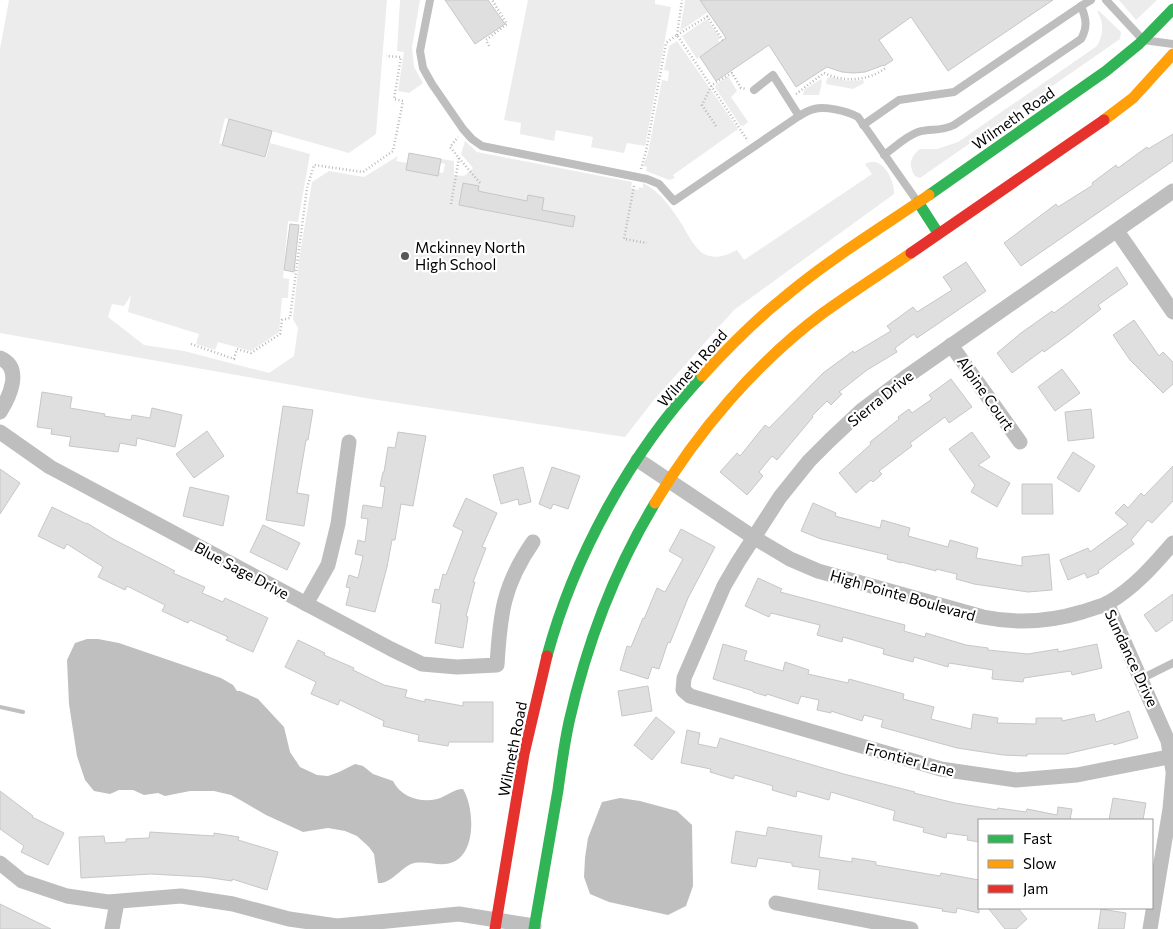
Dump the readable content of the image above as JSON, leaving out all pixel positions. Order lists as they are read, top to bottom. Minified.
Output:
{"streets":{"main road":["Wilmeth Road"],"street":["Alpine Court","Sierra Drive","Blue Sage Drive","High Pointe Boulevard","Sundance Drive","Frontier Lane"]},"crossings":[["Wilmeth Road","High Pointe Boulevard"],["Alpine Court","Sierra Drive"],["Sierra Drive","High Pointe Boulevard"],["Sierra Drive","Frontier Lane"],["High Pointe Boulevard","Sundance Drive"],["Sundance Drive","Frontier Lane"]],"places":["Mckinney North High School"],"legend":["Fast","Slow","Jam"]}
